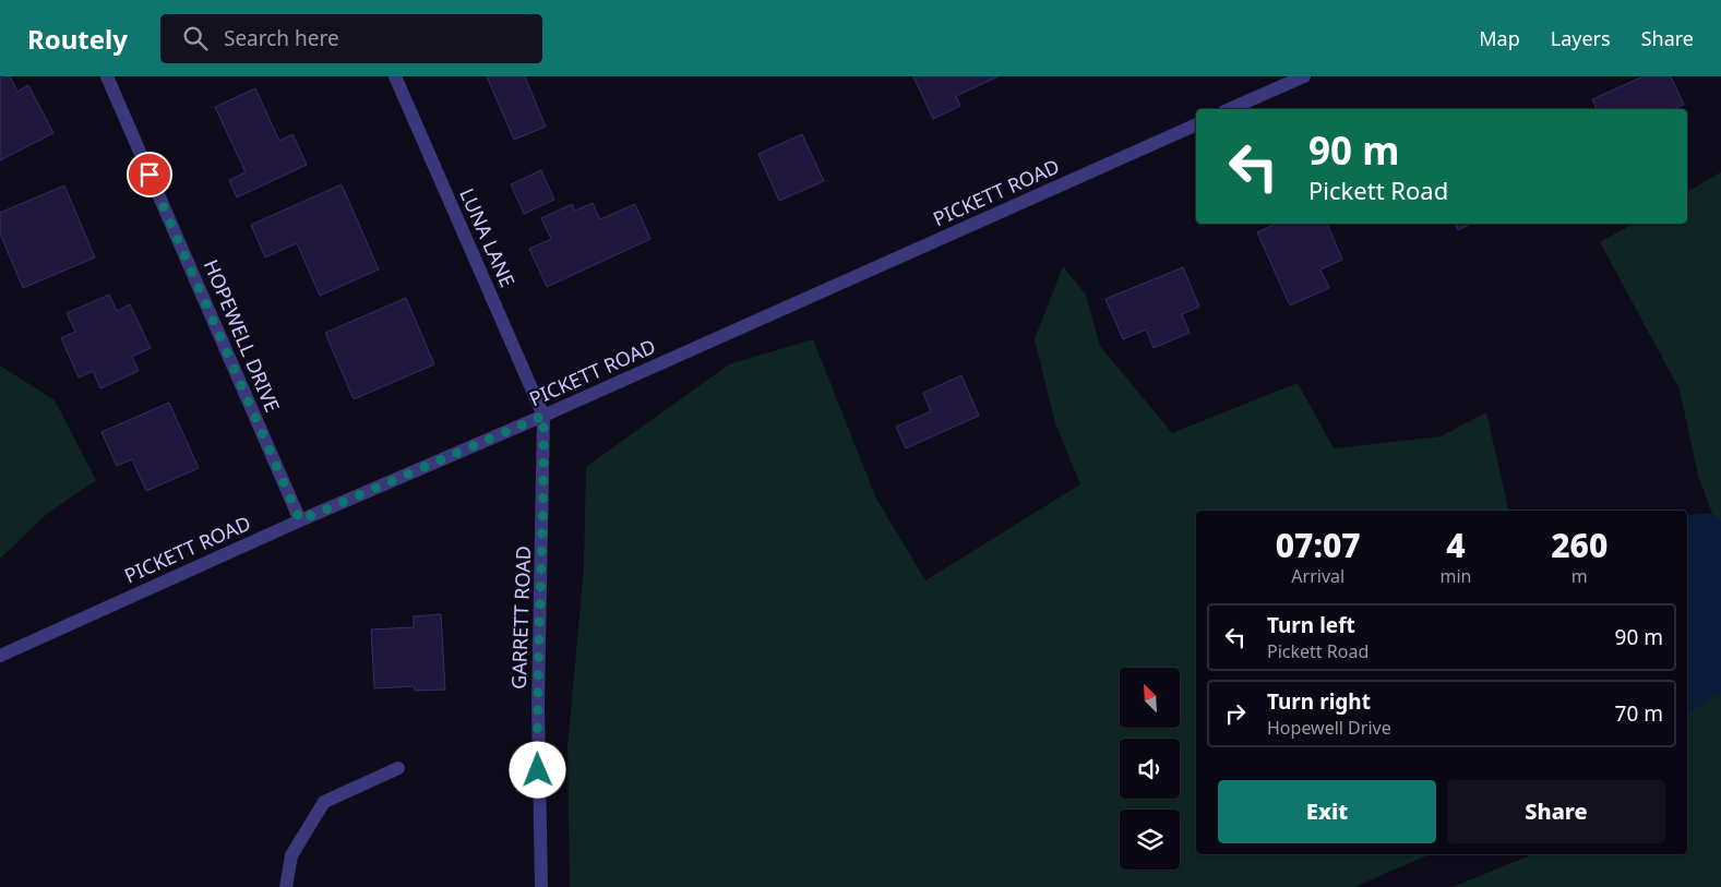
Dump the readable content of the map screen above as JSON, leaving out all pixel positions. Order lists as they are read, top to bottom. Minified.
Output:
{"streets":{"street":["PICKETT ROAD","LUNA LANE","HOPEWELL DRIVE","GARRETT ROAD"]},"crossings":[["PICKETT ROAD","LUNA LANE"],["PICKETT ROAD","HOPEWELL DRIVE"],["PICKETT ROAD","GARRETT ROAD"],["LUNA LANE","GARRETT ROAD"]],"north":"top left","page":{"header":"Routely","search":"Search here","nav":["Map","Layers","Share"],"turn":["90 m","Pickett Road"],"eta":["07:07","Arrival","4","min","260","m"],"list":[{"name":"Turn left","note":"Pickett Road","value":"90 m"},{"name":"Turn right","note":"Hopewell Drive","value":"70 m"}],"buttons":["Exit","Share"]}}
